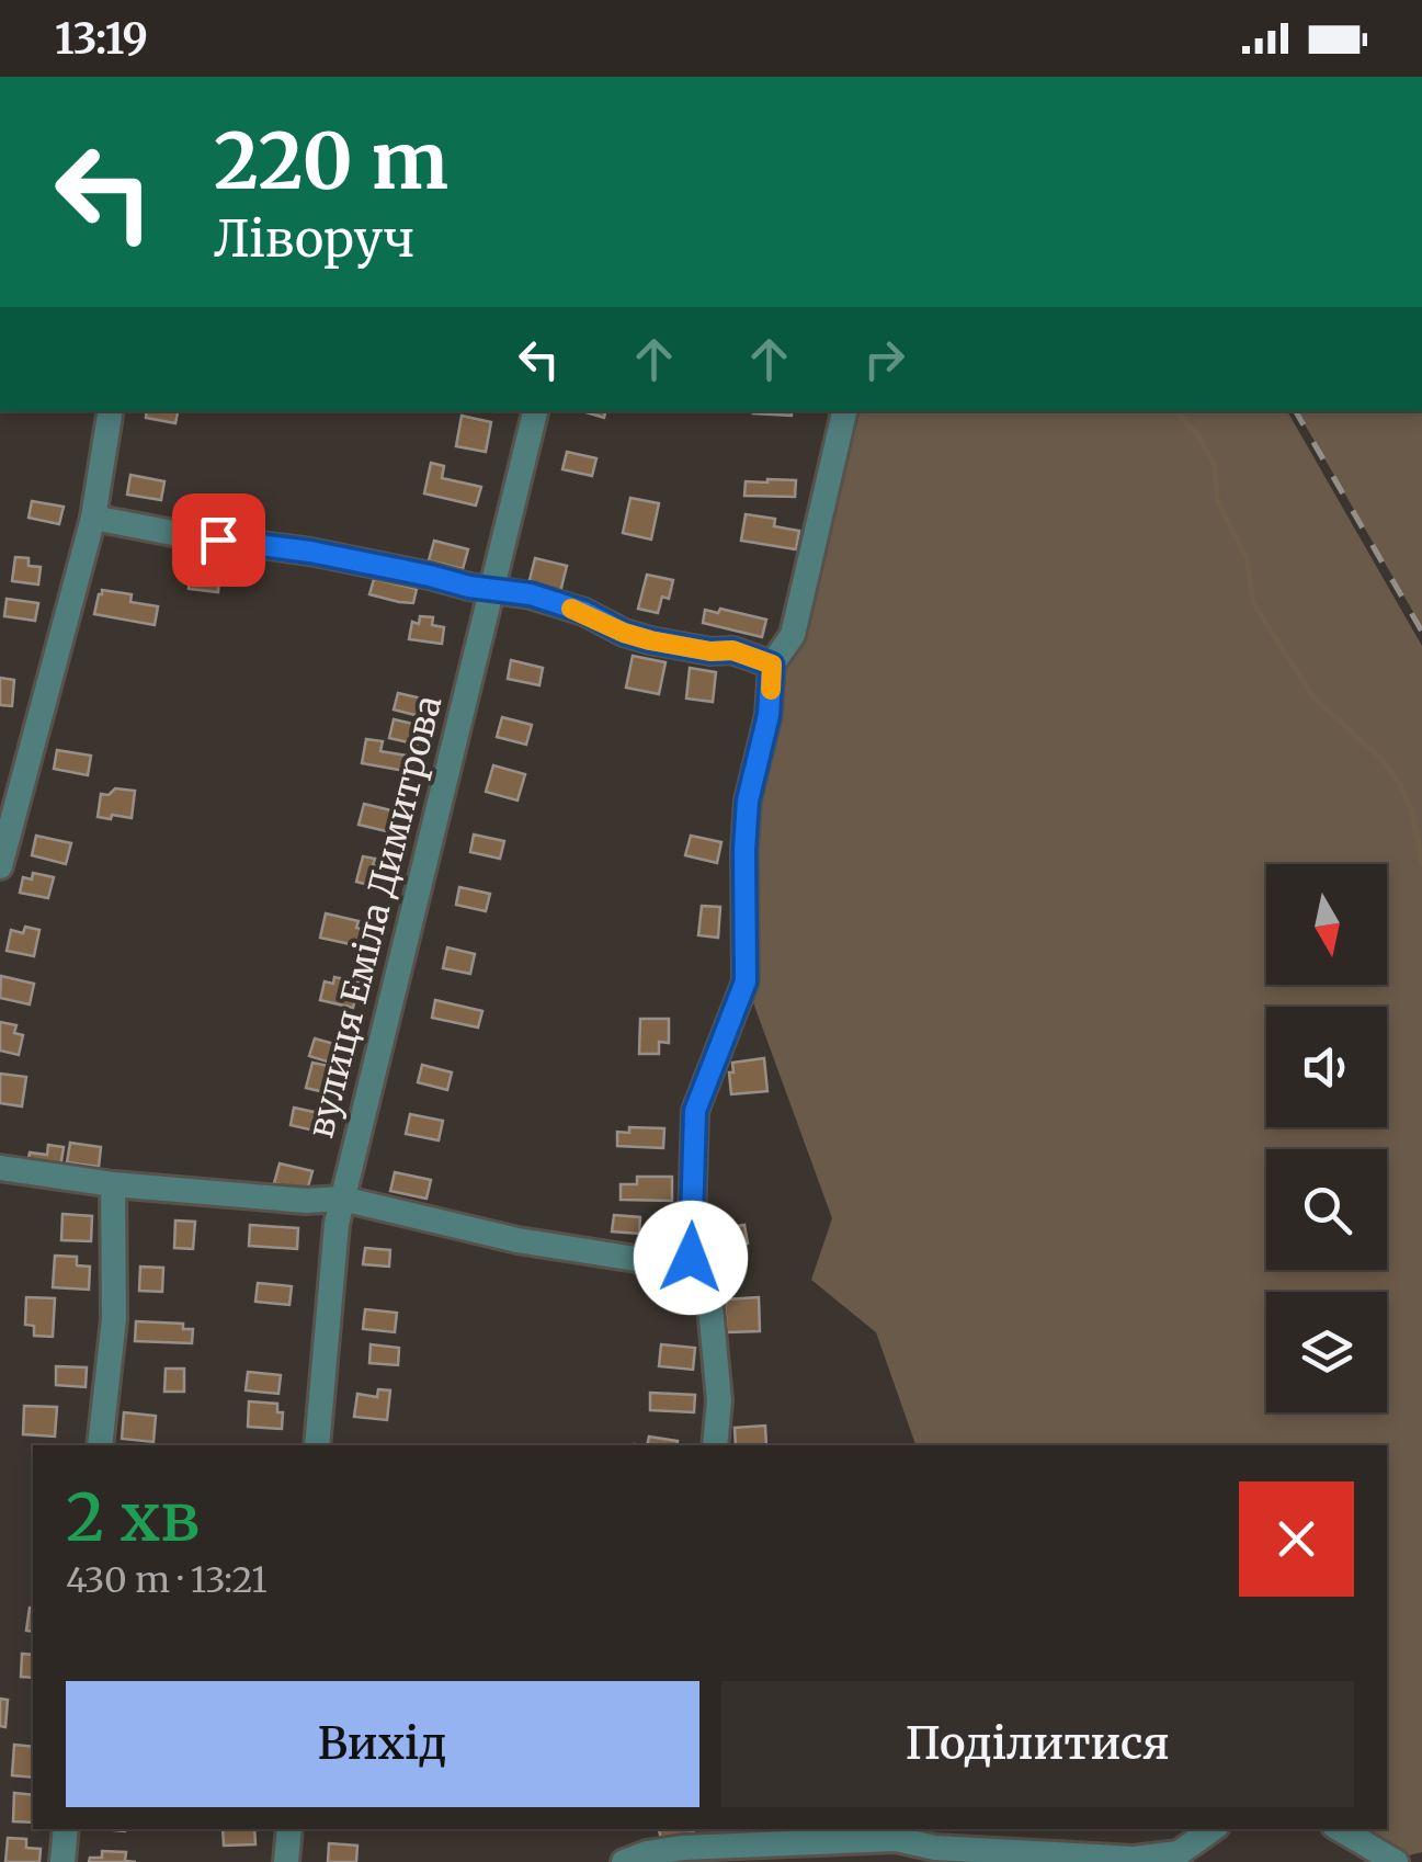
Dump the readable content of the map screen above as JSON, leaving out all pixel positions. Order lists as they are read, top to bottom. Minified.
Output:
{"streets":{"street":["вулиця Еміла Димитрова"]},"north":"bottom","page":{"status":"13:19","turn":["220 m","Ліворуч"],"heading":["2 хв","430 m · 13:21"],"buttons":["Вихід","Поділитися"]}}
